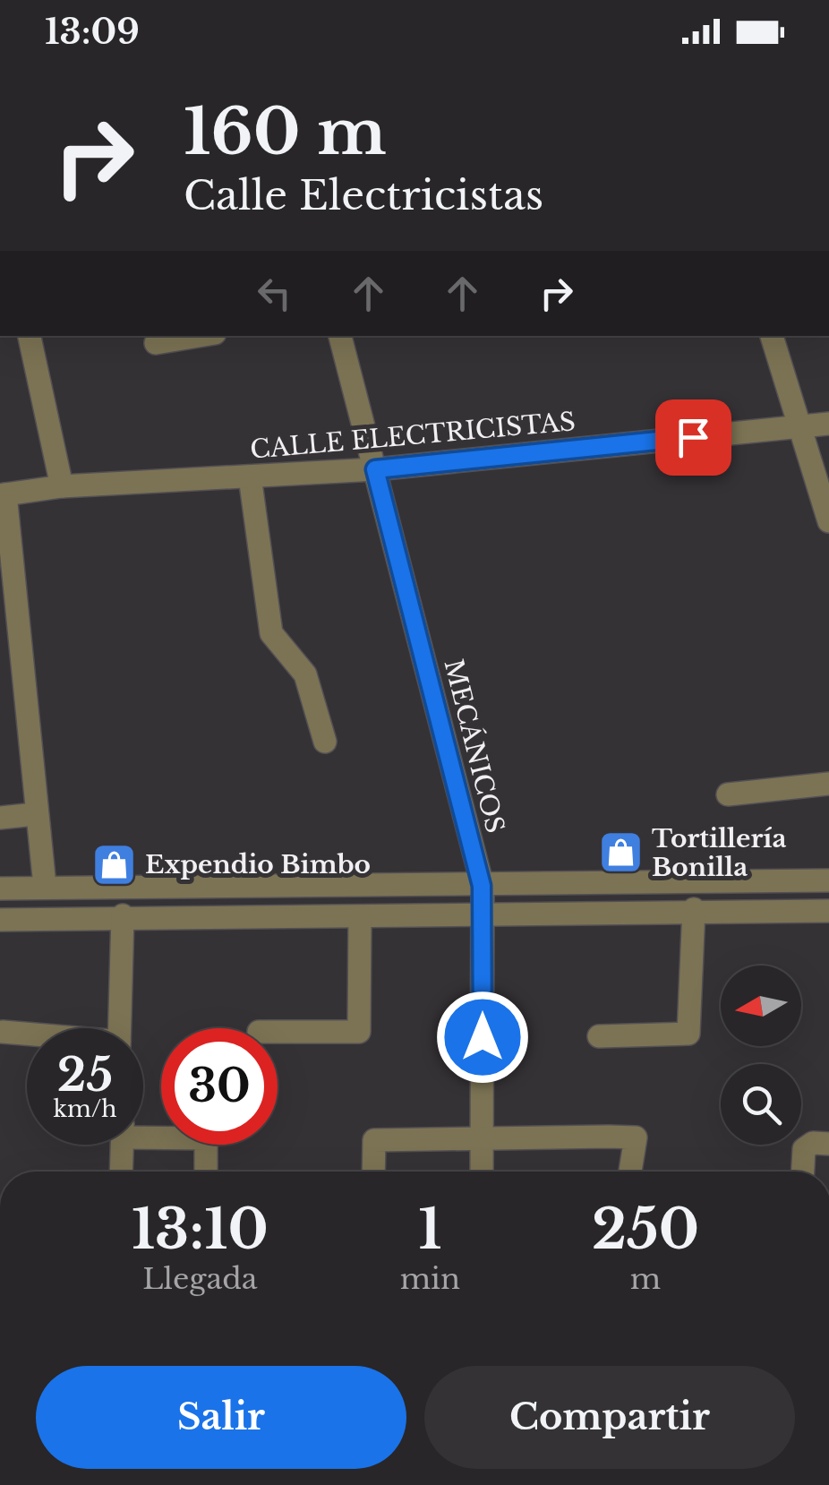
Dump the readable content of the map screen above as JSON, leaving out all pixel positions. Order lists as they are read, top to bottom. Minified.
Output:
{"streets":{"street":["CALLE ELECTRICISTAS","MECÁNICOS"]},"crossings":[["CALLE ELECTRICISTAS","MECÁNICOS"]],"places":{"shop":["Tortillería Bonilla","Expendio Bimbo"]},"north":"left","page":{"status":"13:09","turn":["160 m","Calle Electricistas"],"speed":"25 km/h","limit":"30","eta":["13:10","Llegada","1","min","250","m"],"buttons":["Salir","Compartir"]}}
